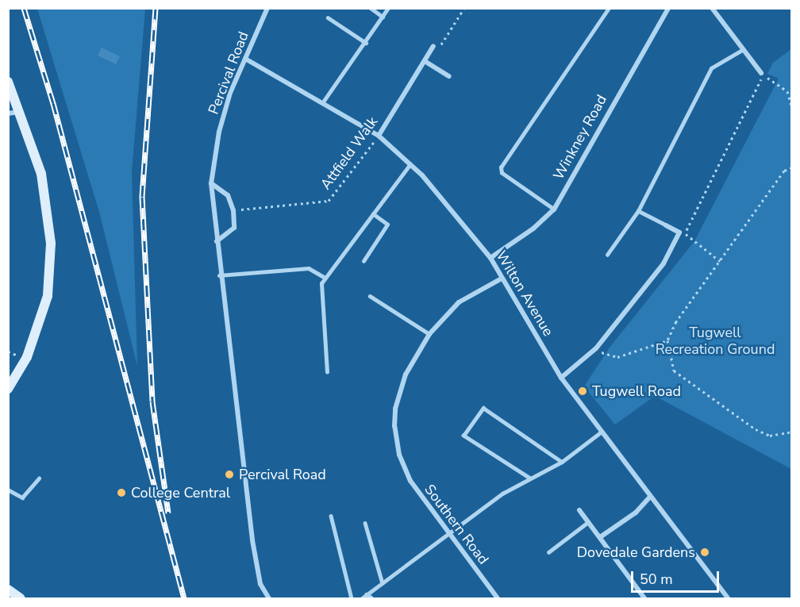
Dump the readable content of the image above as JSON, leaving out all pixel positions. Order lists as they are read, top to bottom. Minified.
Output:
{"streets":{"street":["Percival Road","Winkney Road","Attfield Walk","Wilton Avenue","Southern Road"]},"crossings":[["Percival Road","Wilton Avenue"],["Winkney Road","Wilton Avenue"],["Attfield Walk","Wilton Avenue"],["Wilton Avenue","Southern Road"]],"parks":["Tugwell Recreation Ground"],"places":["Tugwell Road","Percival Road","College Central","Dovedale Gardens"],"scale_bar":"50 m"}
